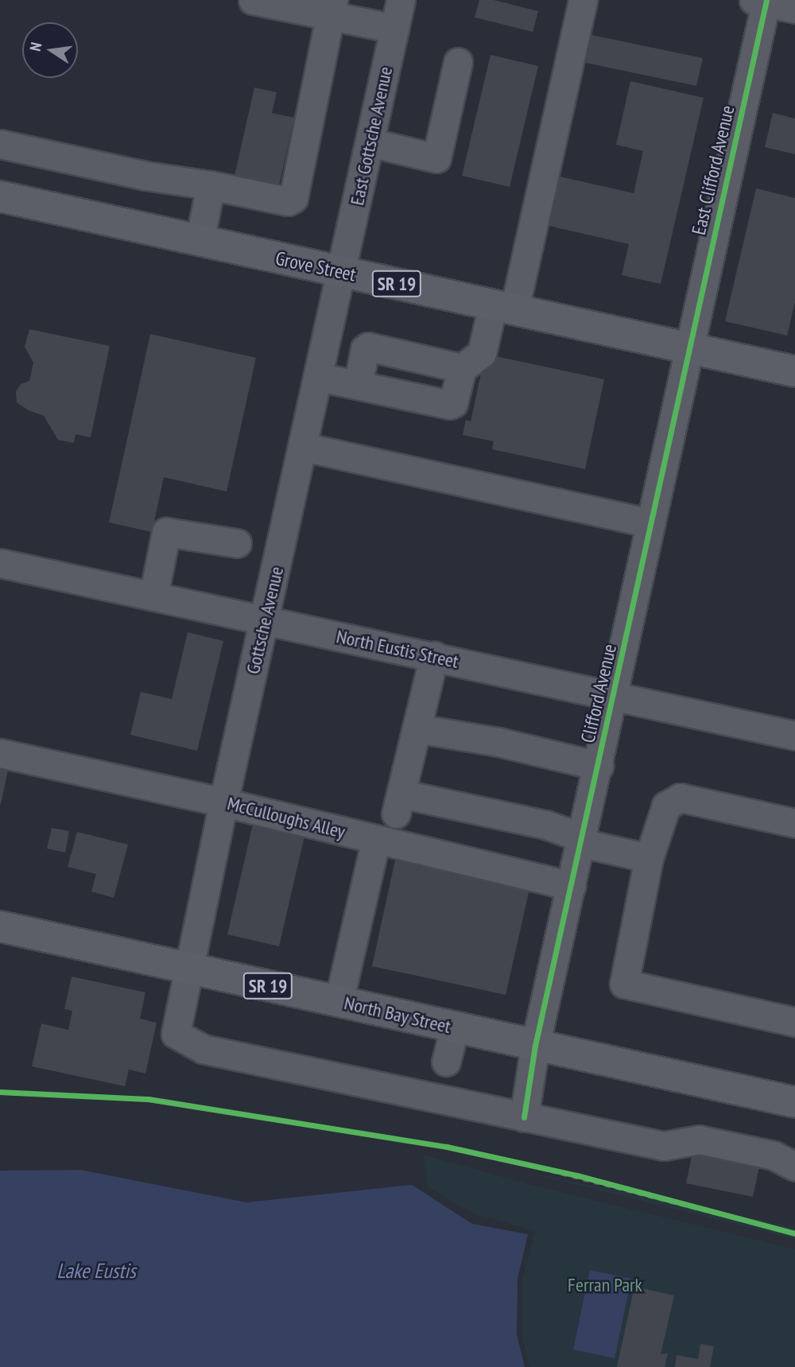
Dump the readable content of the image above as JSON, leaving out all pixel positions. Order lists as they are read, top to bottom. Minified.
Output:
{"streets":{"main road":["Grove Street","SR 19","North Bay Street"],"street":["East Gottsche Avenue","East Clifford Avenue","Gottsche Avenue","North Eustis Street","Clifford Avenue","McCulloughs Alley"]},"crossings":[["East Gottsche Avenue","Grove Street"],["East Gottsche Avenue","Gottsche Avenue"],["East Clifford Avenue","Grove Street"],["East Clifford Avenue","Clifford Avenue"],["Grove Street","Gottsche Avenue"],["Grove Street","Clifford Avenue"],["Gottsche Avenue","North Eustis Street"],["Gottsche Avenue","Clifford Avenue"],["Gottsche Avenue","McCulloughs Alley"],["Gottsche Avenue","North Bay Street"],["North Eustis Street","Clifford Avenue"],["Clifford Avenue","McCulloughs Alley"],["Clifford Avenue","North Bay Street"]],"water":["Lake Eustis"],"parks":["Ferran Park"],"north":"left"}
